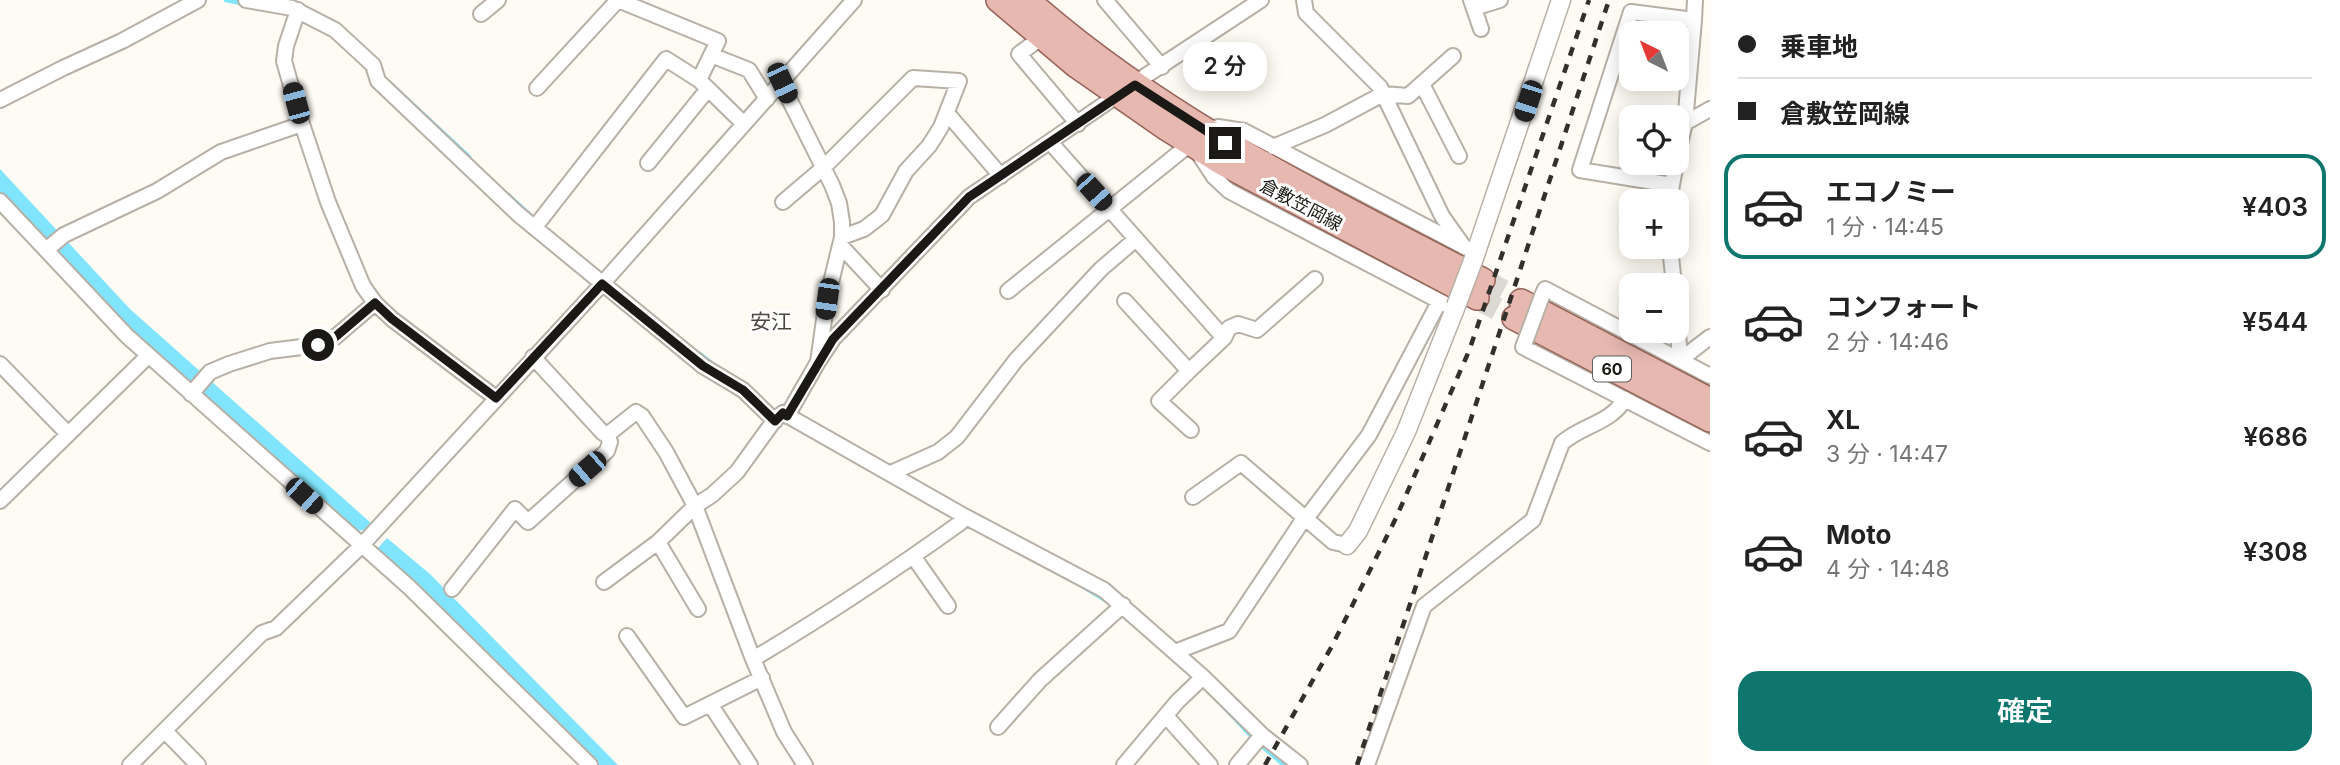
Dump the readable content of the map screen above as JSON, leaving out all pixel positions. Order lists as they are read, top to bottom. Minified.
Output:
{"streets":{"main road":["倉敷笠岡線","60"]},"districts":["安江"],"north":"top left","page":{"banner":["乗車地","倉敷笠岡線"],"map_buttons":["+","−"],"bubble":"2 分","list":[{"name":"エコノミー","note":"1 分 · 14:45","value":"¥403"},{"name":"コンフォート","note":"2 分 · 14:46","value":"¥544"},{"name":"XL","note":"3 分 · 14:47","value":"¥686"},{"name":"Moto","note":"4 分 · 14:48","value":"¥308"}],"buttons":"確定"}}
